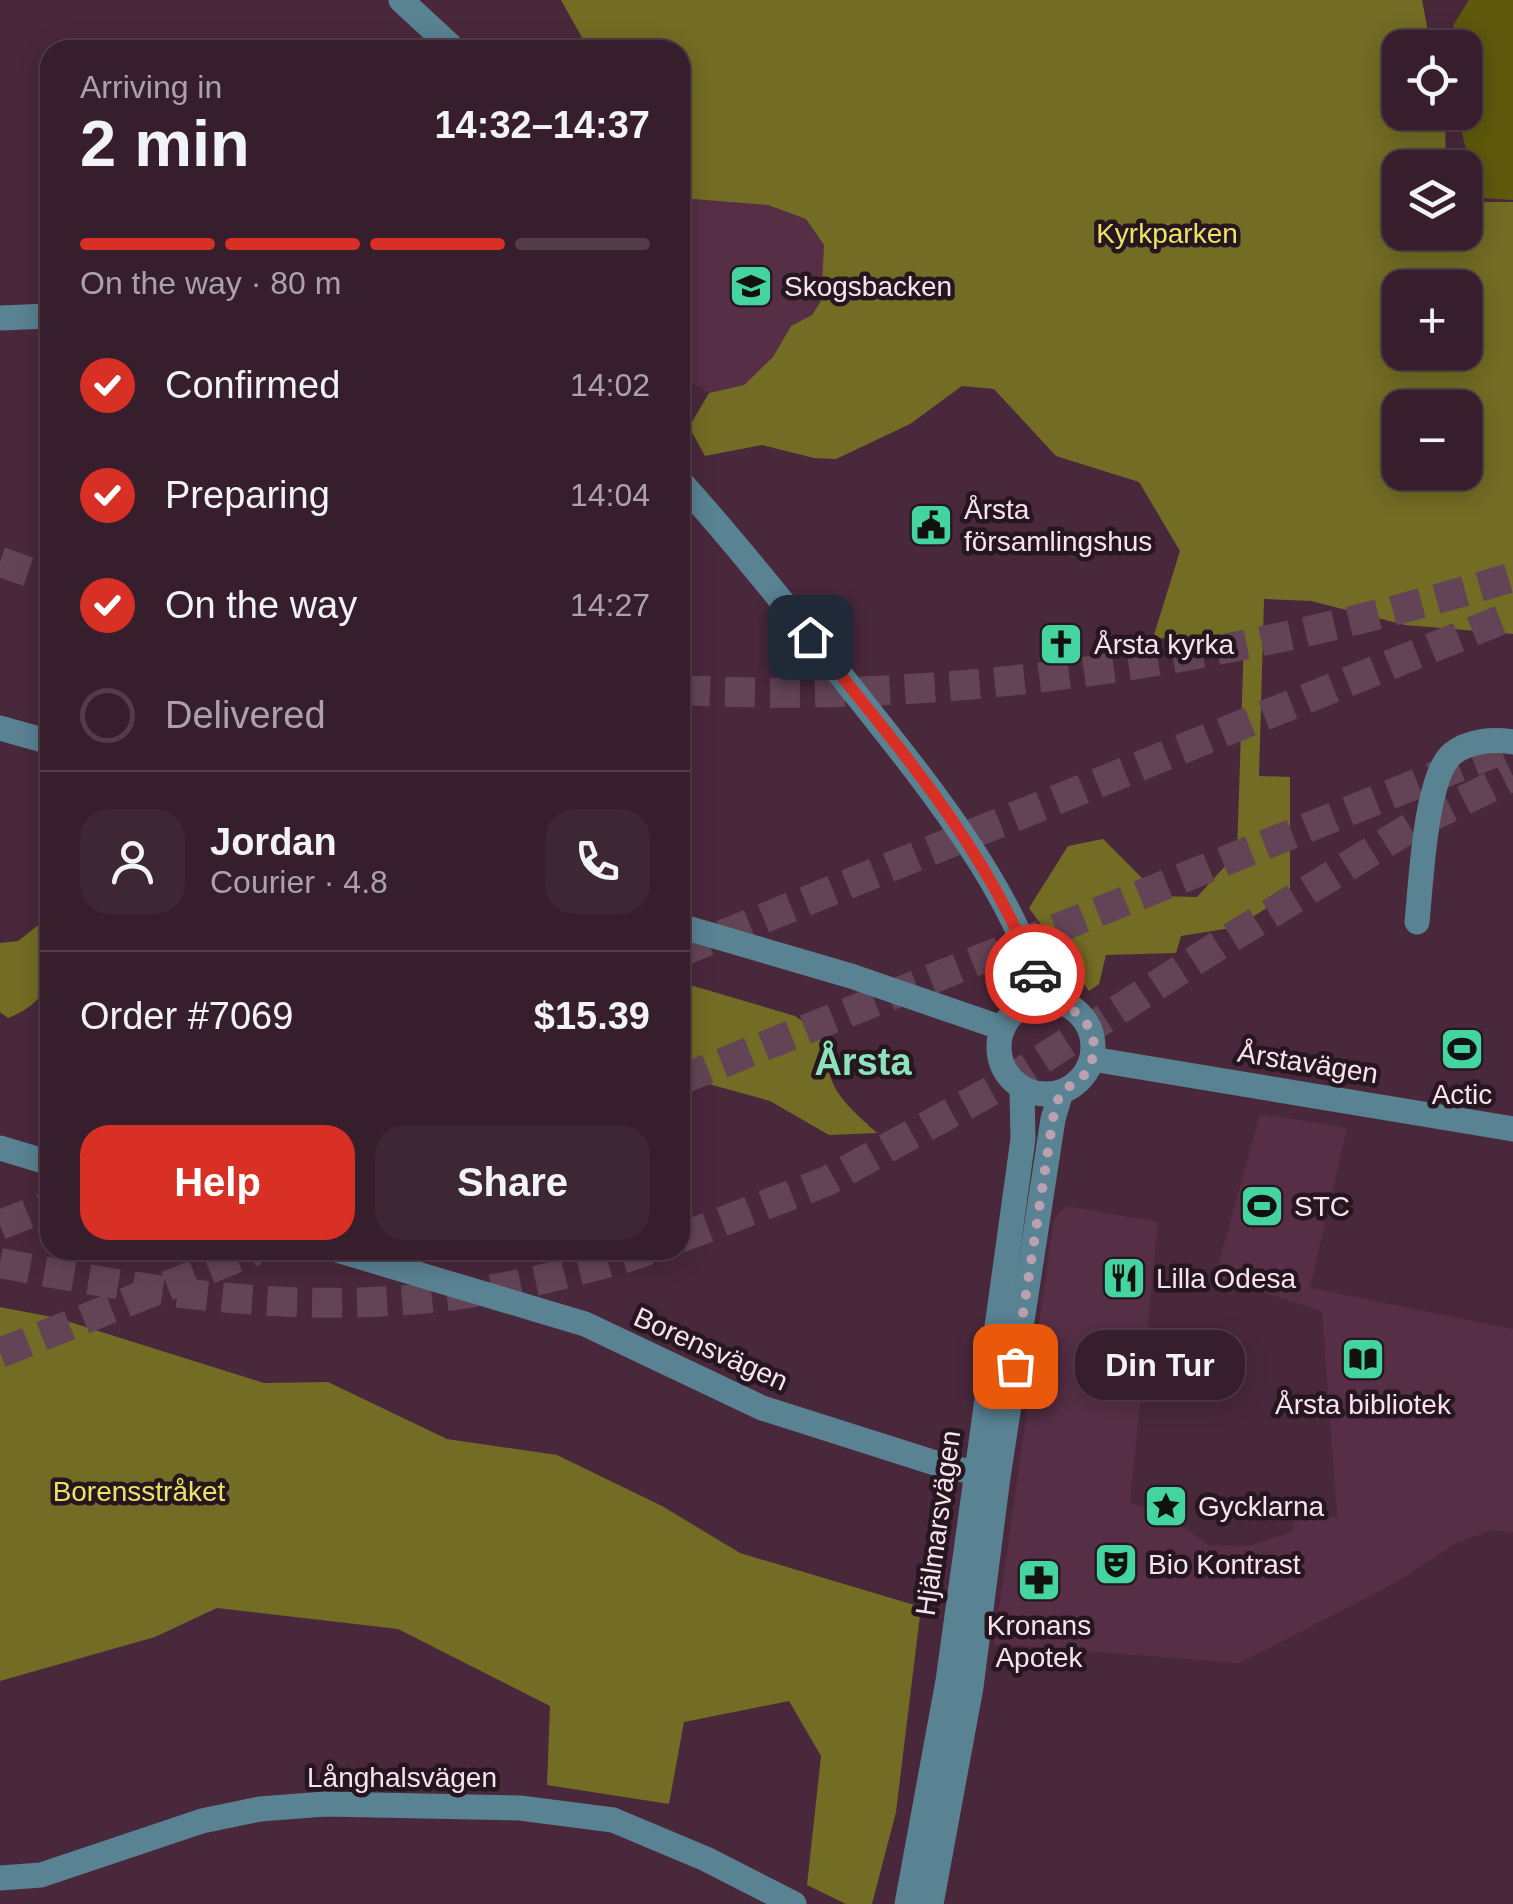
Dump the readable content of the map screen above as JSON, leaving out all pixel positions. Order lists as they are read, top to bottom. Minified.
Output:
{"streets":{"street":["Årstavägen","Borensvägen","Hjälmarsvägen","Långhalsvägen"]},"crossings":[["Årstavägen","Hjälmarsvägen"],["Borensvägen","Hjälmarsvägen"]],"districts":["Årsta"],"parks":["Kyrkparken","Borensstråket"],"places":{"school or university":["Skogsbacken"],"public building":["Årsta församlingshus"],"church":["Årsta kyrka"],"sports":["Actic","STC"],"restaurant":["Lilla Odesa"],"library":["Årsta bibliotek"],"other":["Din Tur"],"place":["Gycklarna"],"theatre":["Bio Kontrast"],"pharmacy":["Kronans Apotek"]},"page":{"map_buttons":["+","−"],"heading":["2 min","Arriving in","14:32–14:37"],"panel":["Jordan","Courier · 4.8","Order #7069","$15.39"],"bar":"On the way · 80 m","list":[["Confirmed","14:02"],["Preparing","14:04"],["On the way","14:27"],"Delivered"],"buttons":["Help","Share"],"bubble":"Din Tur"}}
